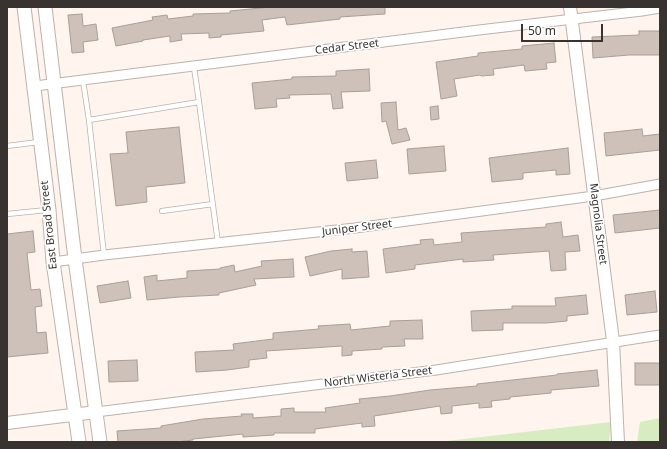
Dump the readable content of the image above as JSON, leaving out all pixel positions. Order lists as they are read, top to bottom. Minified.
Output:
{"streets":{"main road":["East Broad Street"],"street":["Cedar Street","Magnolia Street","Juniper Street","North Wisteria Street"]},"crossings":[["Cedar Street","Magnolia Street"],["Cedar Street","East Broad Street"],["Magnolia Street","Juniper Street"],["Magnolia Street","North Wisteria Street"],["East Broad Street","Juniper Street"],["East Broad Street","North Wisteria Street"]],"scale_bar":"50 m"}
